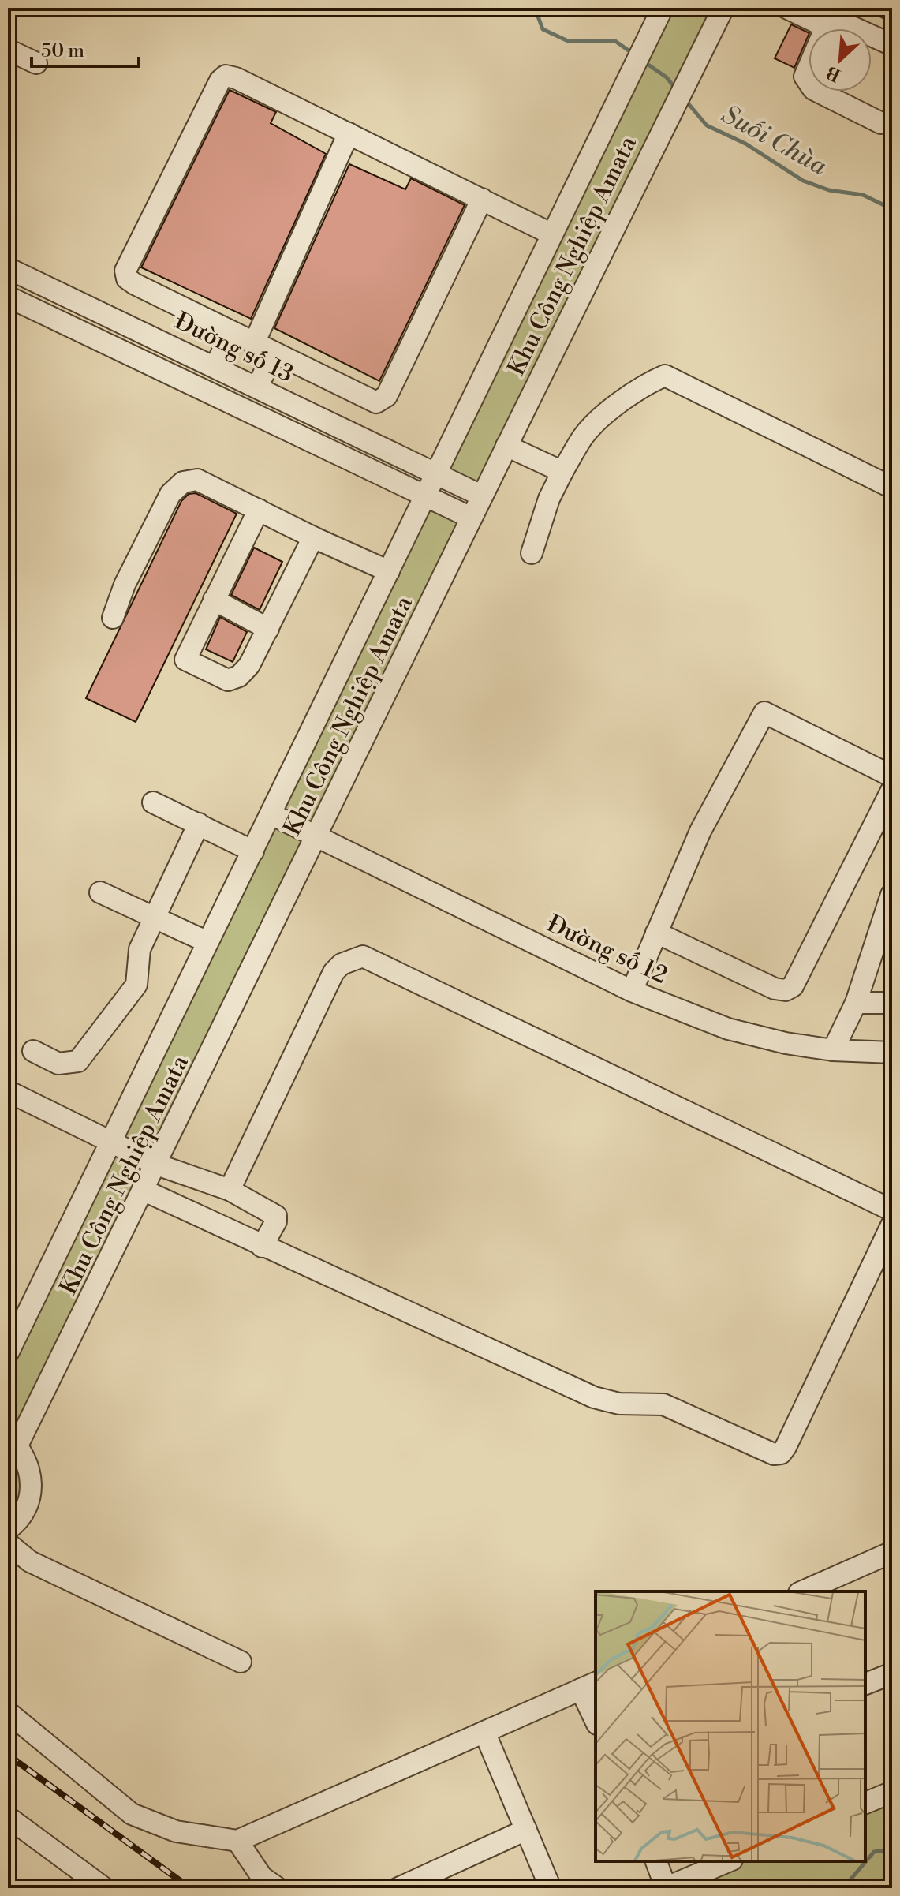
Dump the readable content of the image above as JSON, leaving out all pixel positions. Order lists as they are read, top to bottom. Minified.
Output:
{"streets":{"street":["Khu Công Nghiệp Amata","Đường số 13","Đường số 12"]},"crossings":[["Khu Công Nghiệp Amata","Đường số 13"],["Khu Công Nghiệp Amata","Đường số 12"]],"water":["Suối Chùa"],"scale_bar":"50 m","north":"bottom left"}
